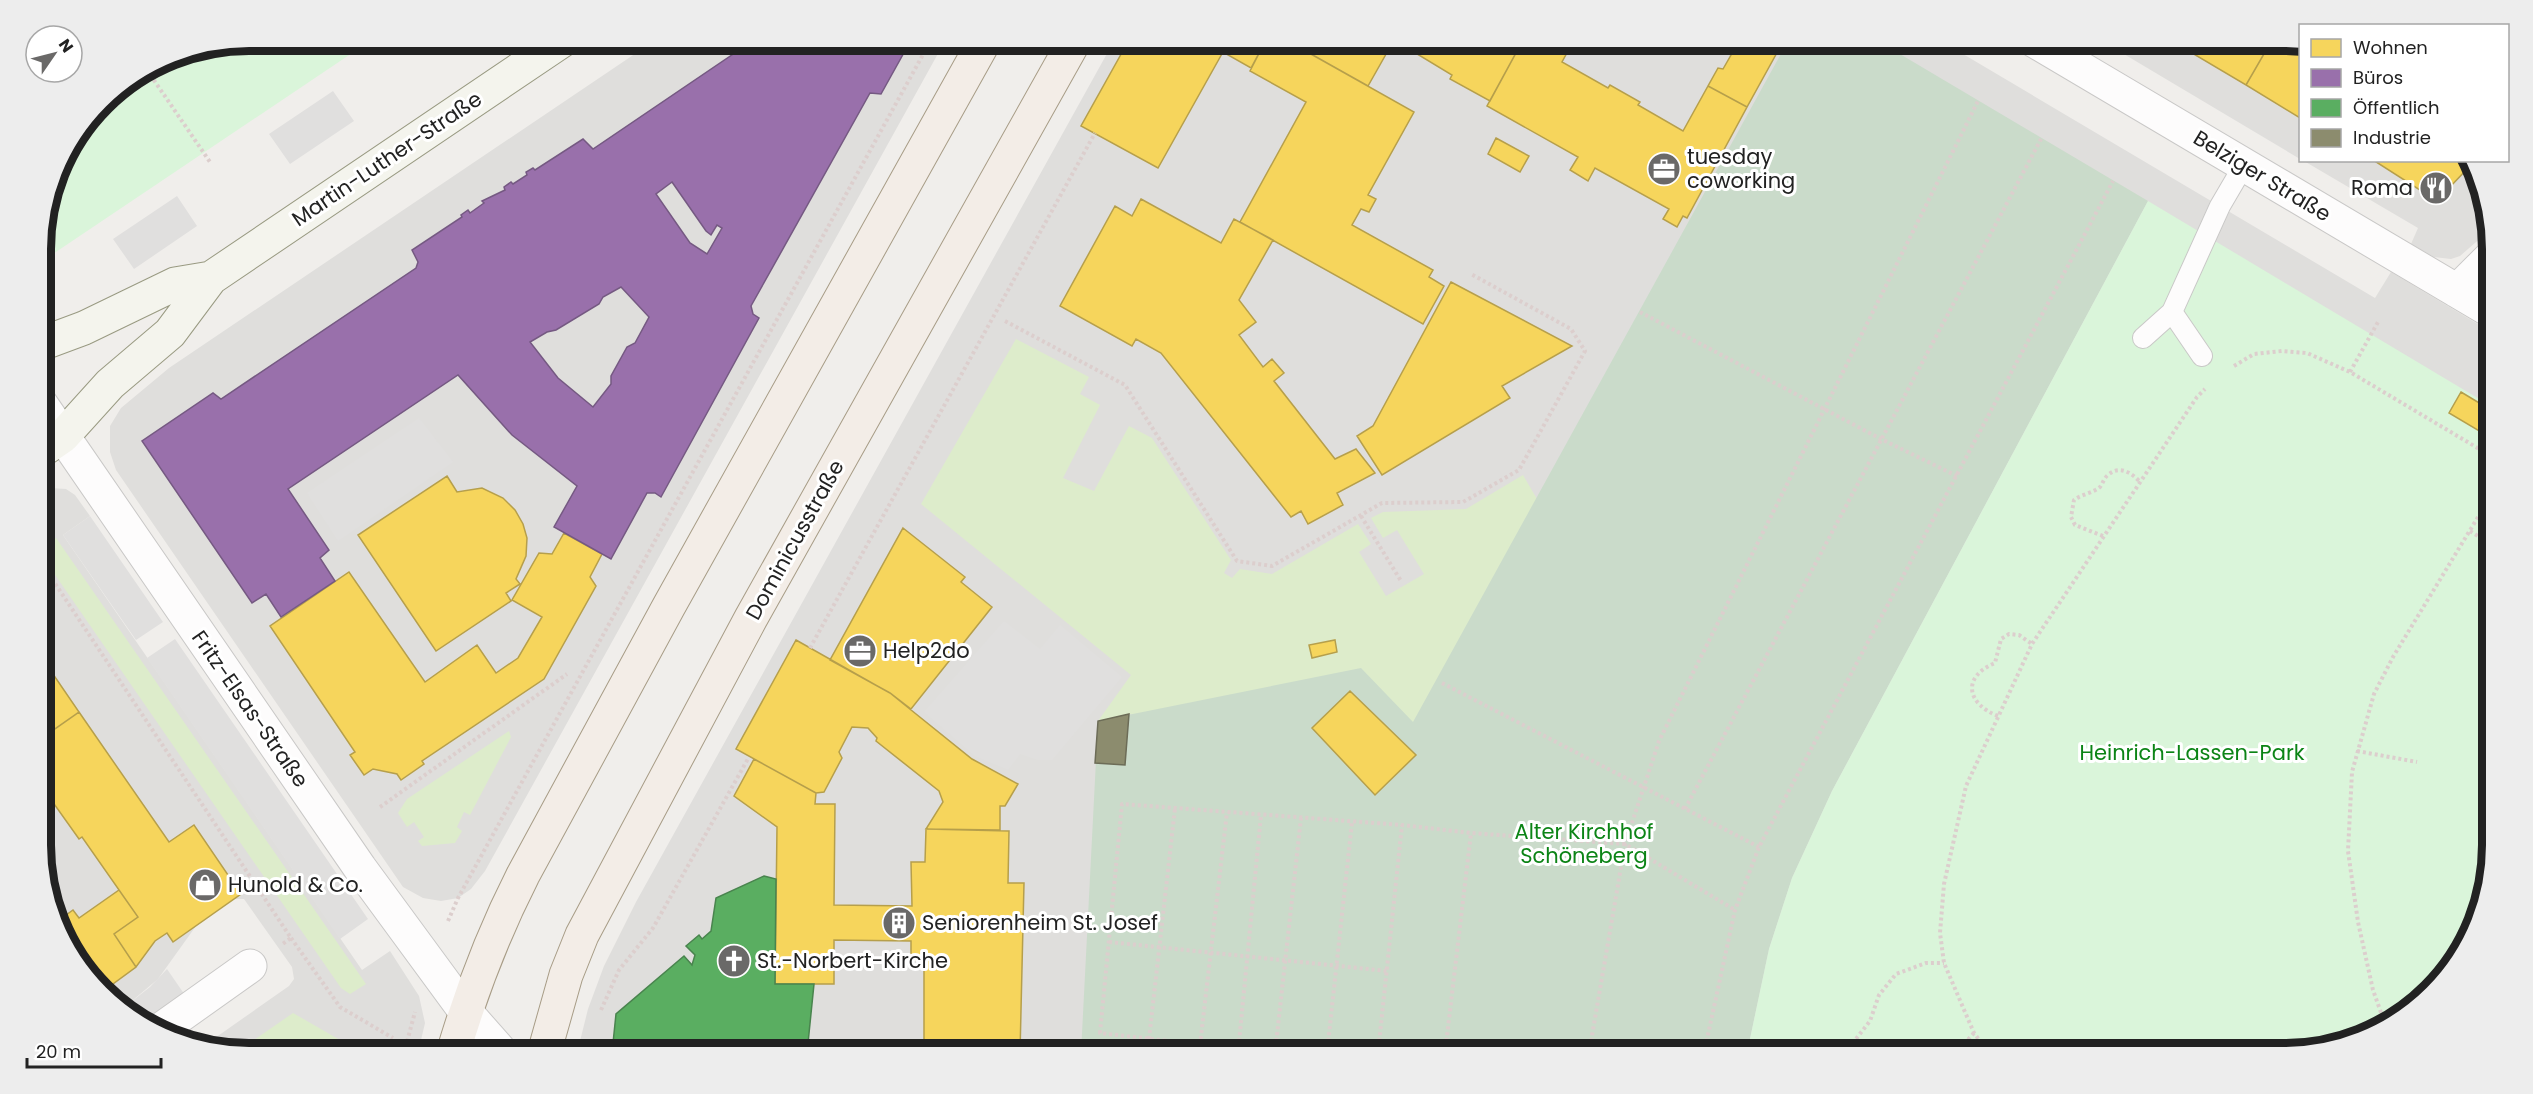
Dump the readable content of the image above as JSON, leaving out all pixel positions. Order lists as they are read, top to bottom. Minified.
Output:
{"streets":{"main road":["Dominicusstraße"],"street":["Martin-Luther-Straße","Belziger Straße","Fritz-Elsas-Straße"]},"crossings":[["Martin-Luther-Straße","Fritz-Elsas-Straße"]],"parks":["Heinrich-Lassen-Park","Alter Kirchhof Schöneberg"],"places":{"office":["tuesday coworking","Help2do"],"restaurant":["Roma"],"shop":["Hunold & Co."],"building":["Seniorenheim St. Josef"],"church":["St.-Norbert-Kirche"]},"legend":["Wohnen","Büros","Öffentlich","Industrie"],"scale_bar":"20 m","north":"top right"}
